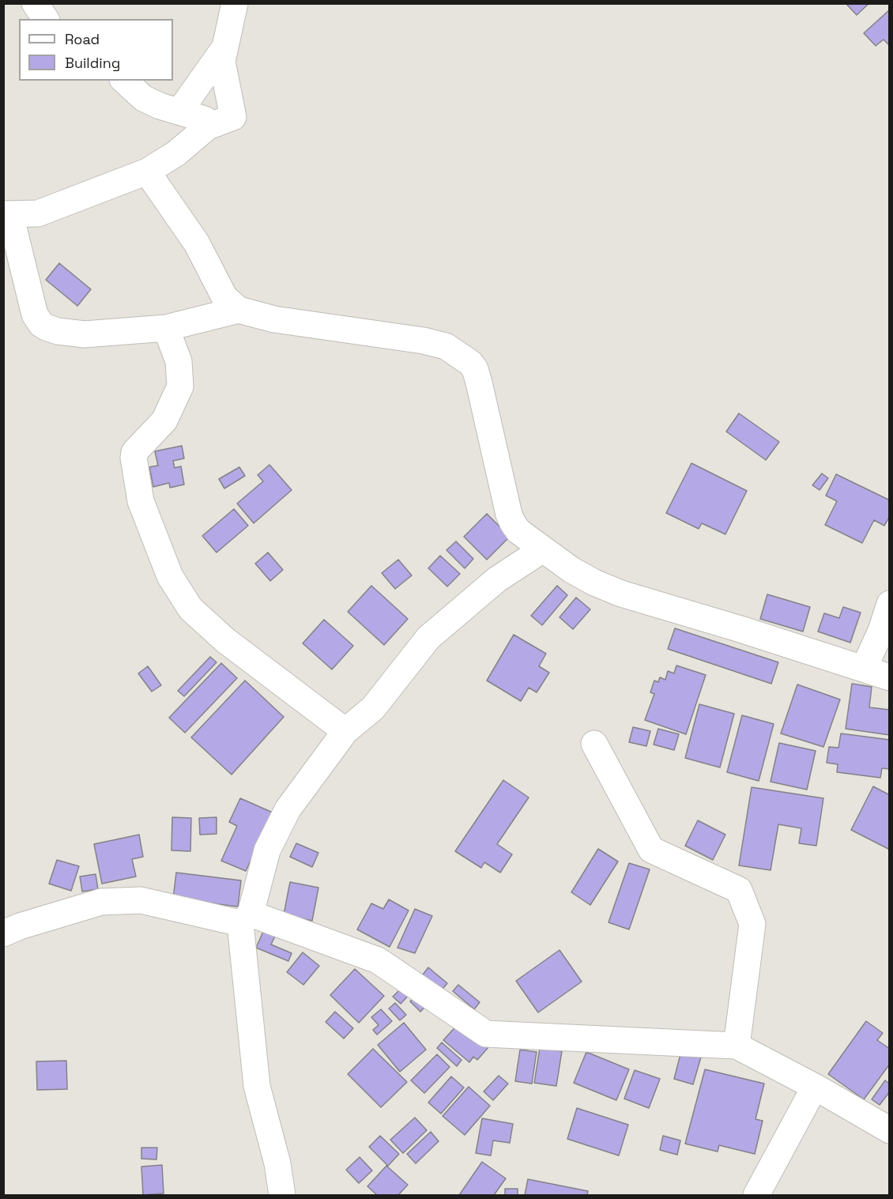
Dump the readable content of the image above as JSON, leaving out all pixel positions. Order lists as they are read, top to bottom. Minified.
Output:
{"legend":["Road","Building"]}
